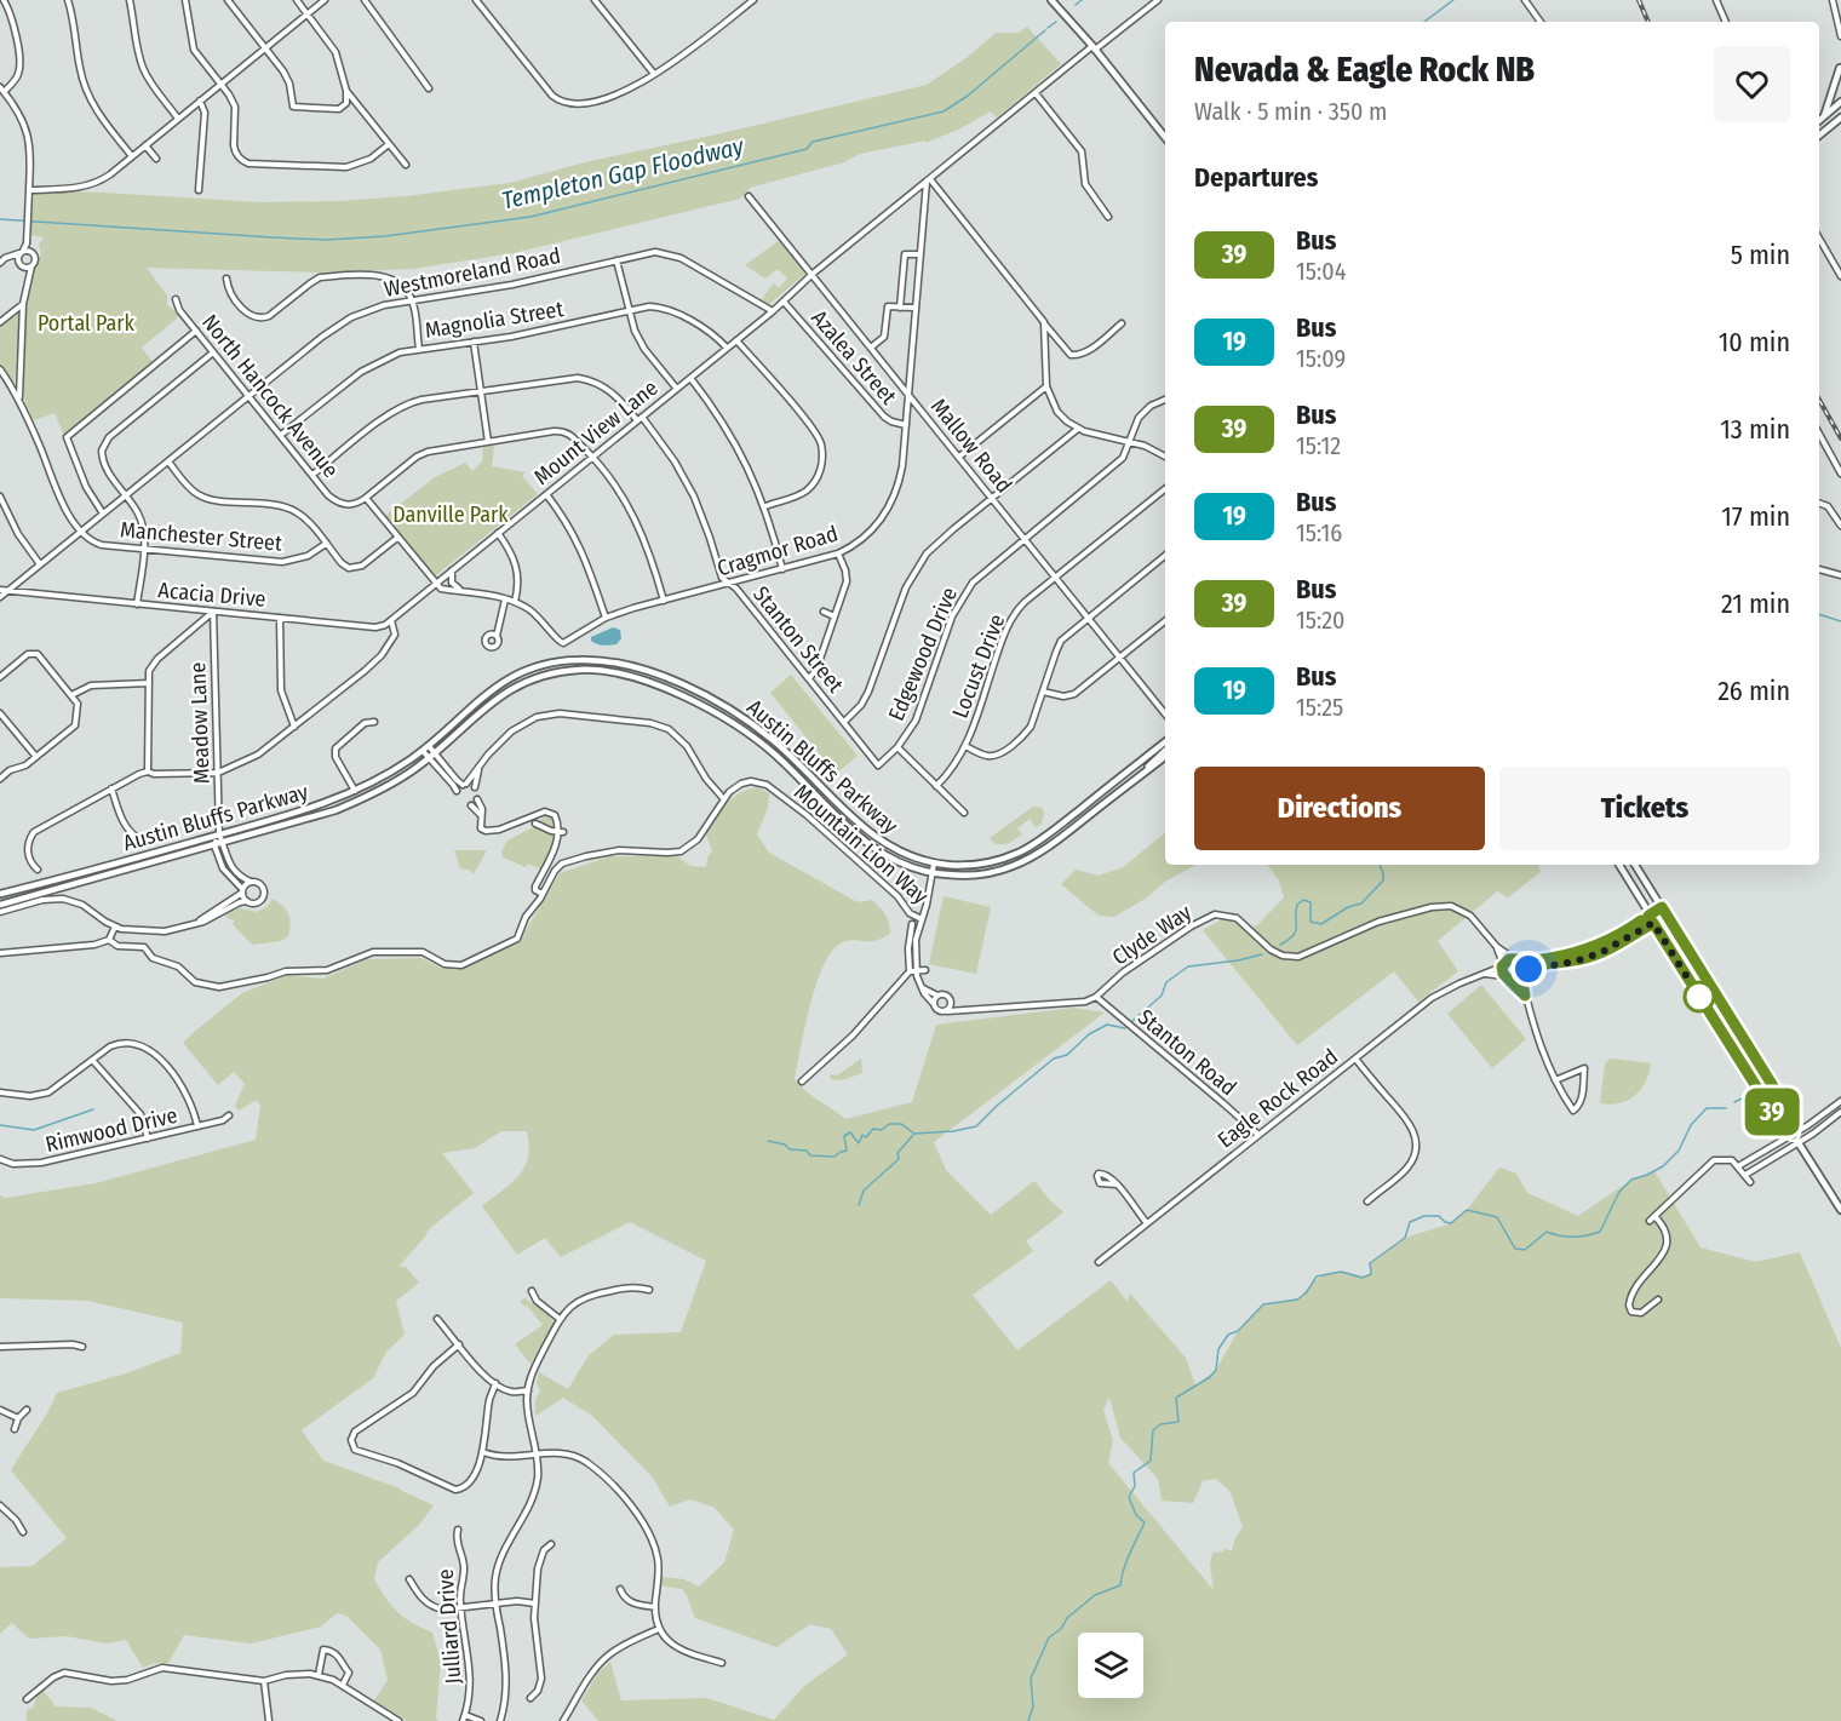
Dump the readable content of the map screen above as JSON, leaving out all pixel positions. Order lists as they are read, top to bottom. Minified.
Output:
{"streets":{"main road":["Austin Bluffs Parkway"],"street":["Westmoreland Road","Magnolia Street","Azalea Street","North Hancock Avenue","Mount View Lane","Mallow Road","Manchester Street","Cragmor Road","Acacia Drive","Stanton Street","Edgewood Drive","Locust Drive","Meadow Lane","Mountain Lion Way","Clyde Way","Stanton Road","Eagle Rock Road","Rimwood Drive","Julliard Drive"]},"crossings":[["Westmoreland Road","North Hancock Avenue"],["Westmoreland Road","Mount View Lane"],["Westmoreland Road","Manchester Street"],["Westmoreland Road","Acacia Drive"],["Magnolia Street","North Hancock Avenue"],["Magnolia Street","Mount View Lane"],["Azalea Street","Mount View Lane"],["Azalea Street","Cragmor Road"],["North Hancock Avenue","Stanton Street"],["Mount View Lane","Mallow Road"],["Mount View Lane","Cragmor Road"],["Mount View Lane","Acacia Drive"],["Mount View Lane","Stanton Street"],["Mallow Road","Cragmor Road"],["Mallow Road","Edgewood Drive"],["Mallow Road","Locust Drive"],["Cragmor Road","Stanton Street"],["Acacia Drive","Meadow Lane"],["Stanton Street","Edgewood Drive"],["Meadow Lane","Austin Bluffs Parkway"],["Clyde Way","Stanton Road"],["Stanton Road","Eagle Rock Road"]],"water":["Templeton Gap Floodway"],"parks":["Portal Park","Danville Park"],"lines":["bus line 39"],"page":{"on_map":"39","heading":[["Nevada & Eagle Rock NB","Walk · 5 min · 350 m"],"Departures"],"list":[{"mark":"39","name":"Bus","note":"15:04","value":"5 min"},{"mark":"19","name":"Bus","note":"15:09","value":"10 min"},{"mark":"39","name":"Bus","note":"15:12","value":"13 min"},{"mark":"19","name":"Bus","note":"15:16","value":"17 min"},{"mark":"39","name":"Bus","note":"15:20","value":"21 min"},{"mark":"19","name":"Bus","note":"15:25","value":"26 min"}],"buttons":["Directions","Tickets"]}}
